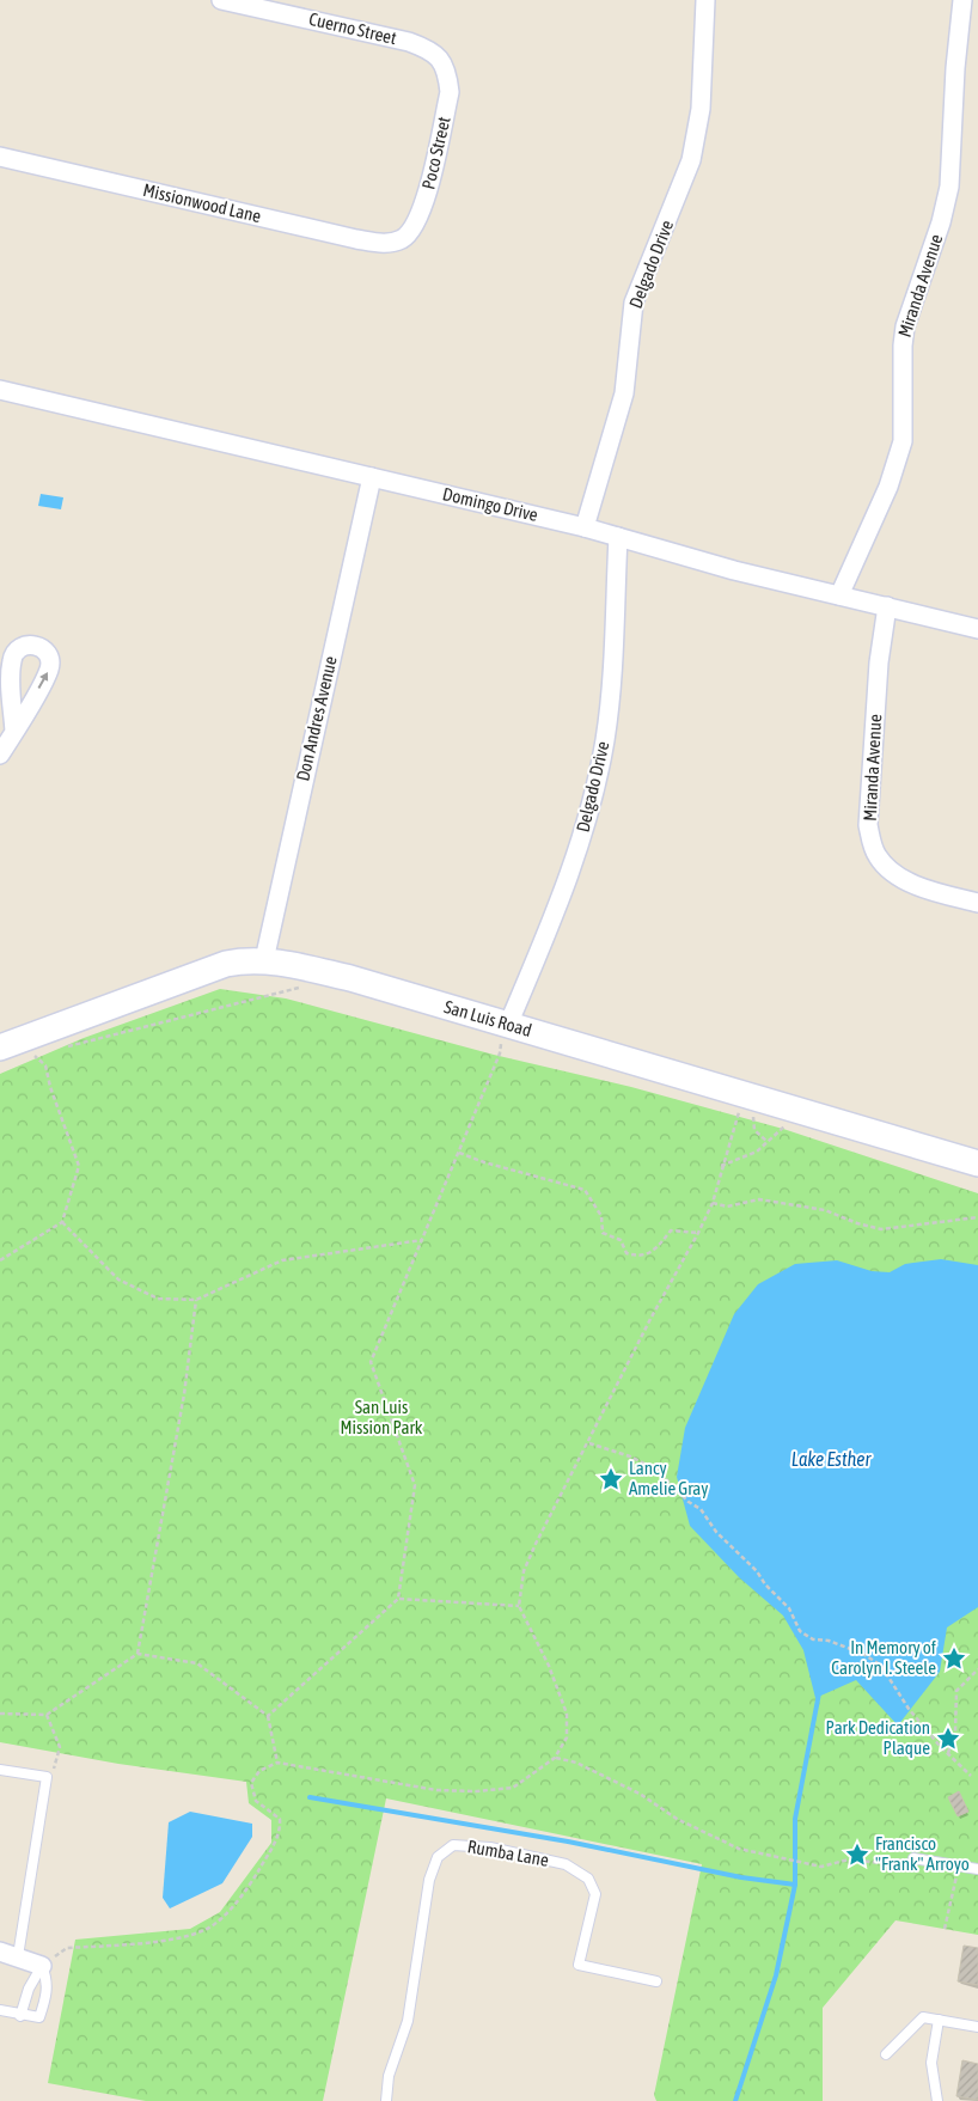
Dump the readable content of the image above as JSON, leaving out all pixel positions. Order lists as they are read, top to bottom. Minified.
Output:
{"streets":{"street":["Cuerno Street","Poco Street","Missionwood Lane","Delgado Drive","Miranda Avenue","Domingo Drive","Don Andres Avenue","San Luis Road"],"lane":["Rumba Lane"]},"crossings":[["Cuerno Street","Poco Street"],["Poco Street","Missionwood Lane"],["Delgado Drive","Domingo Drive"],["Delgado Drive","San Luis Road"],["Miranda Avenue","Domingo Drive"],["Domingo Drive","Don Andres Avenue"],["Don Andres Avenue","San Luis Road"]],"water":["Lake Esther"],"parks":["San Luis Mission Park"],"places":{"place":["Lancy Amelie Gray","In Memory of Carolyn I. Steele","Park Dedication Plaque","Francisco \"Frank\" Arroyo"]}}
